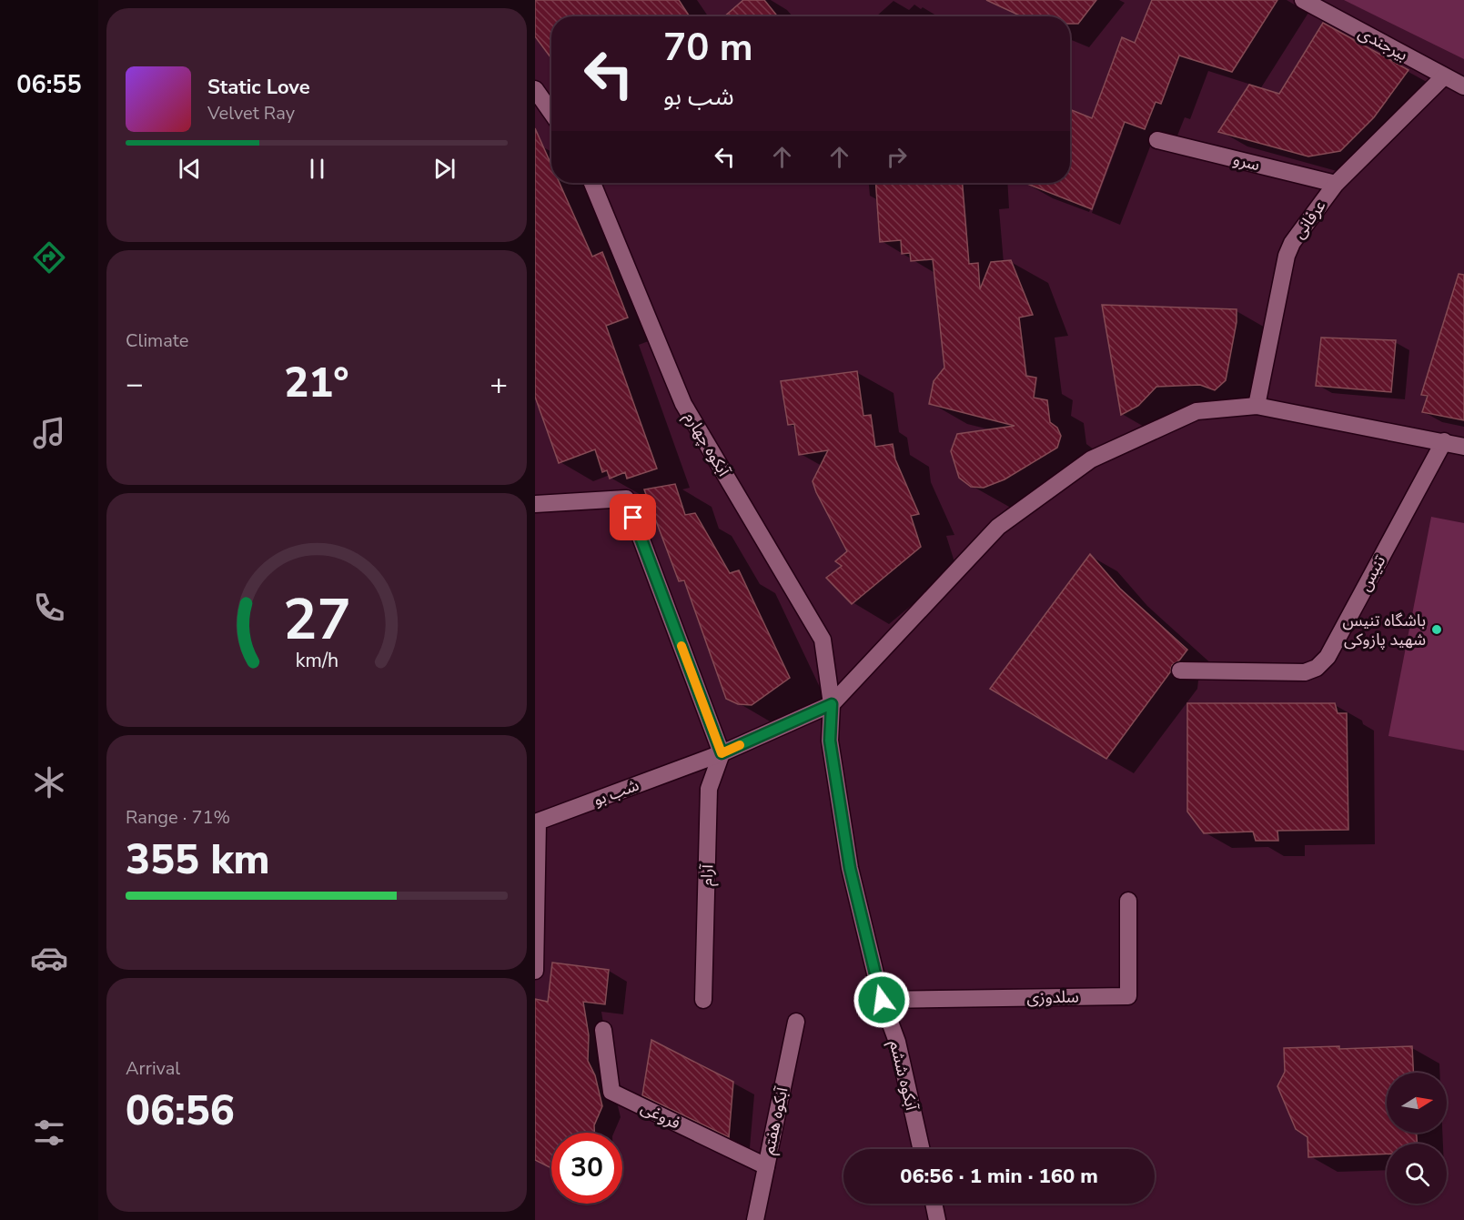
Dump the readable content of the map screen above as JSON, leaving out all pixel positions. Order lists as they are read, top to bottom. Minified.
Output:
{"streets":{"street":["بیرجندی","سرو","عرفانی","آبکوه چهارم","تنیس","شب بو","آرام","سلدوزی","آبکوه ششم","فروغی","آبکوه هفتم"]},"crossings":[["بیرجندی","عرفانی"],["سرو","عرفانی"],["آبکوه چهارم","شب بو"],["آبکوه چهارم","آبکوه ششم"],["شب بو","آرام"],["شب بو","آبکوه ششم"],["سلدوزی","آبکوه ششم"],["فروغی","آبکوه هفتم"]],"places":["باشگاه تنیس شهید پازوکی"],"north":"right","page":{"tabs":"06:55","turn":["70 m","شب بو"],"song":["Static Love","Velvet Ray"],"tile":["Climate",["Range · 71%","355 km"],["Arrival","06:56"]],"heat":["−","21°","+"],"limit":"30","trip":"06:56 · 1 min · 160 m","gauge":["27","km/h"]}}
